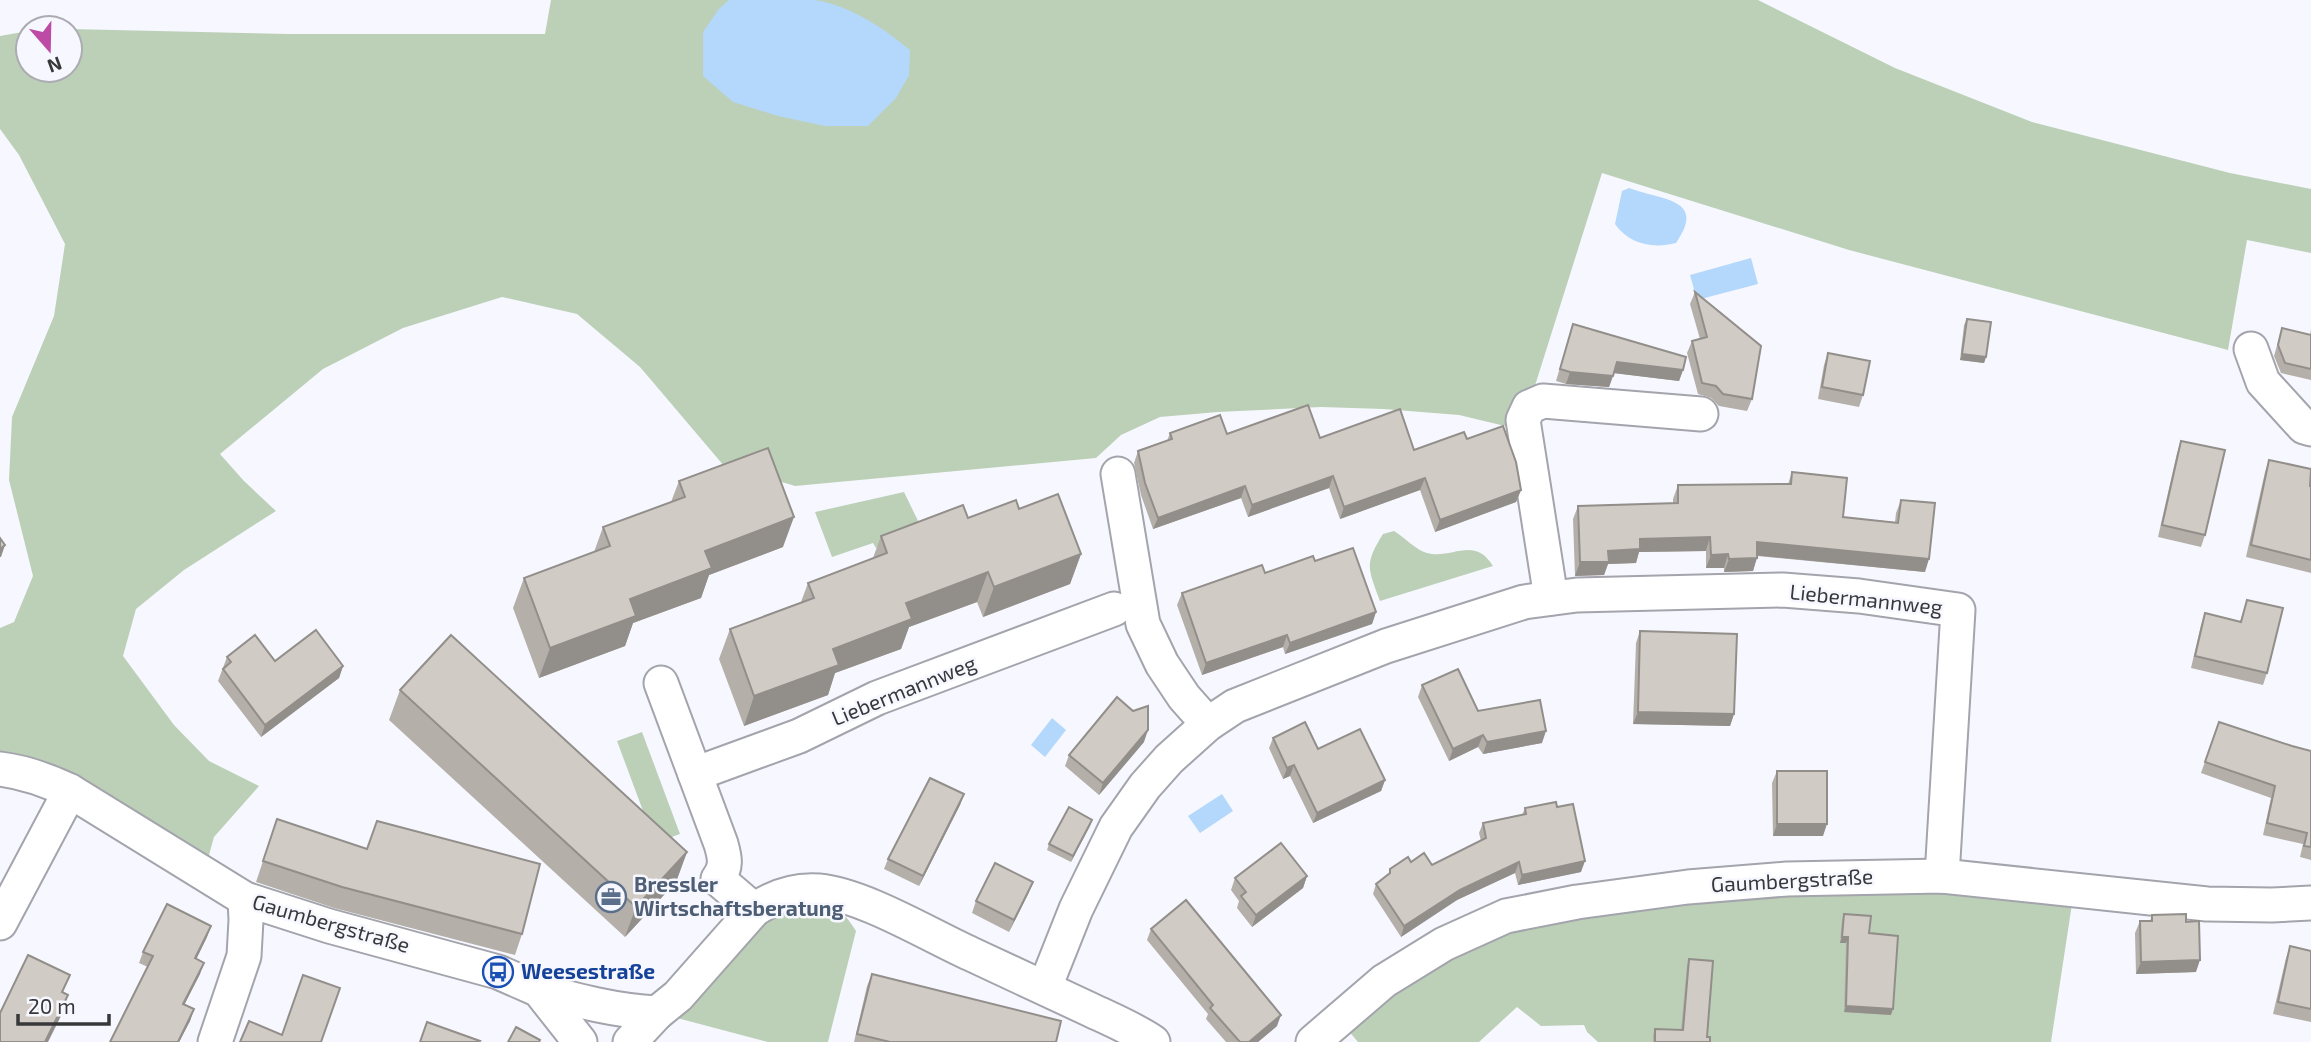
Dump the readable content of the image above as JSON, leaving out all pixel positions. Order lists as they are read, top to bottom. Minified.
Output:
{"streets":{"street":["Liebermannweg","Gaumbergstraße"]},"crossings":[["Liebermannweg","Gaumbergstraße"]],"places":{"office":["Bressler Wirtschaftsberatung"],"bus stop":["Weesestraße"]},"scale_bar":"20 m","north":"bottom"}
